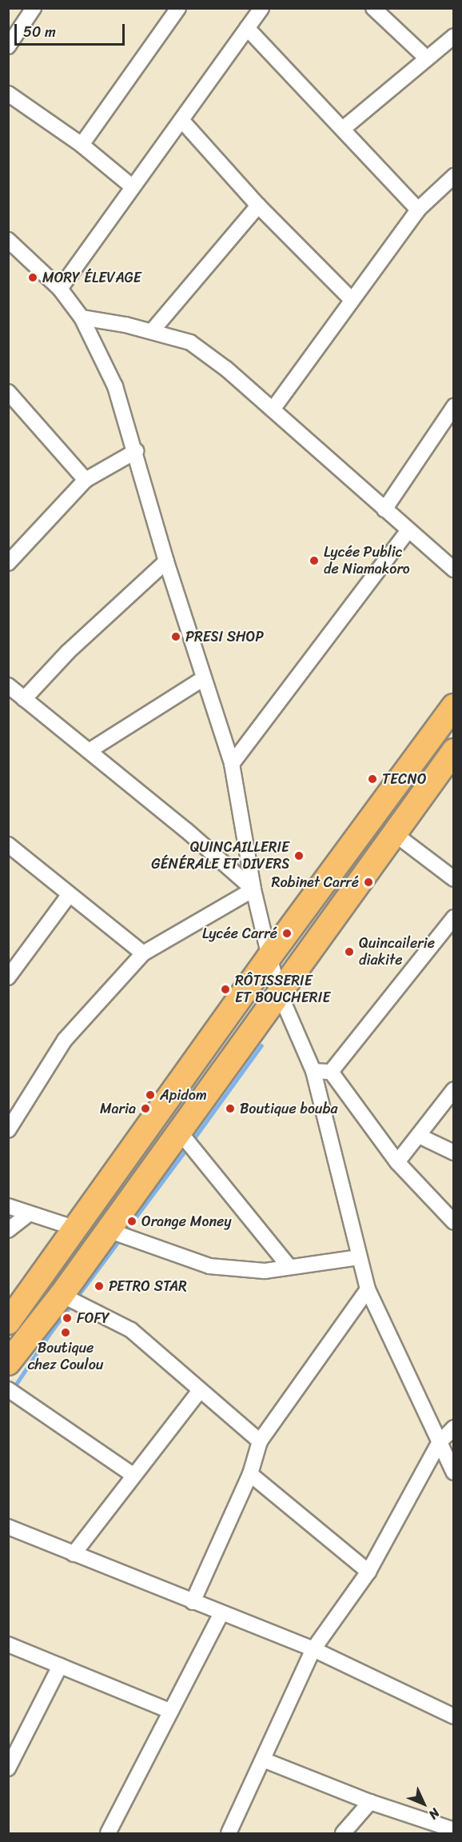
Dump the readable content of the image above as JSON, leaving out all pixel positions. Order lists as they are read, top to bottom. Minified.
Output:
{"places":["MORY ÉLEVAGE","Lycée Public de Niamakoro","PRESI SHOP","TECNO","QUINCAILLERIE GÉNÉRALE ET DIVERS","Robinet Carré","Lycée Carré","Quincailerie diakite","RÔTISSERIE ET BOUCHERIE","Apidom","Maria","Boutique bouba","Orange Money","PETRO STAR","FOFY","Boutique chez Coulou"],"scale_bar":"50 m","north":"bottom right"}
